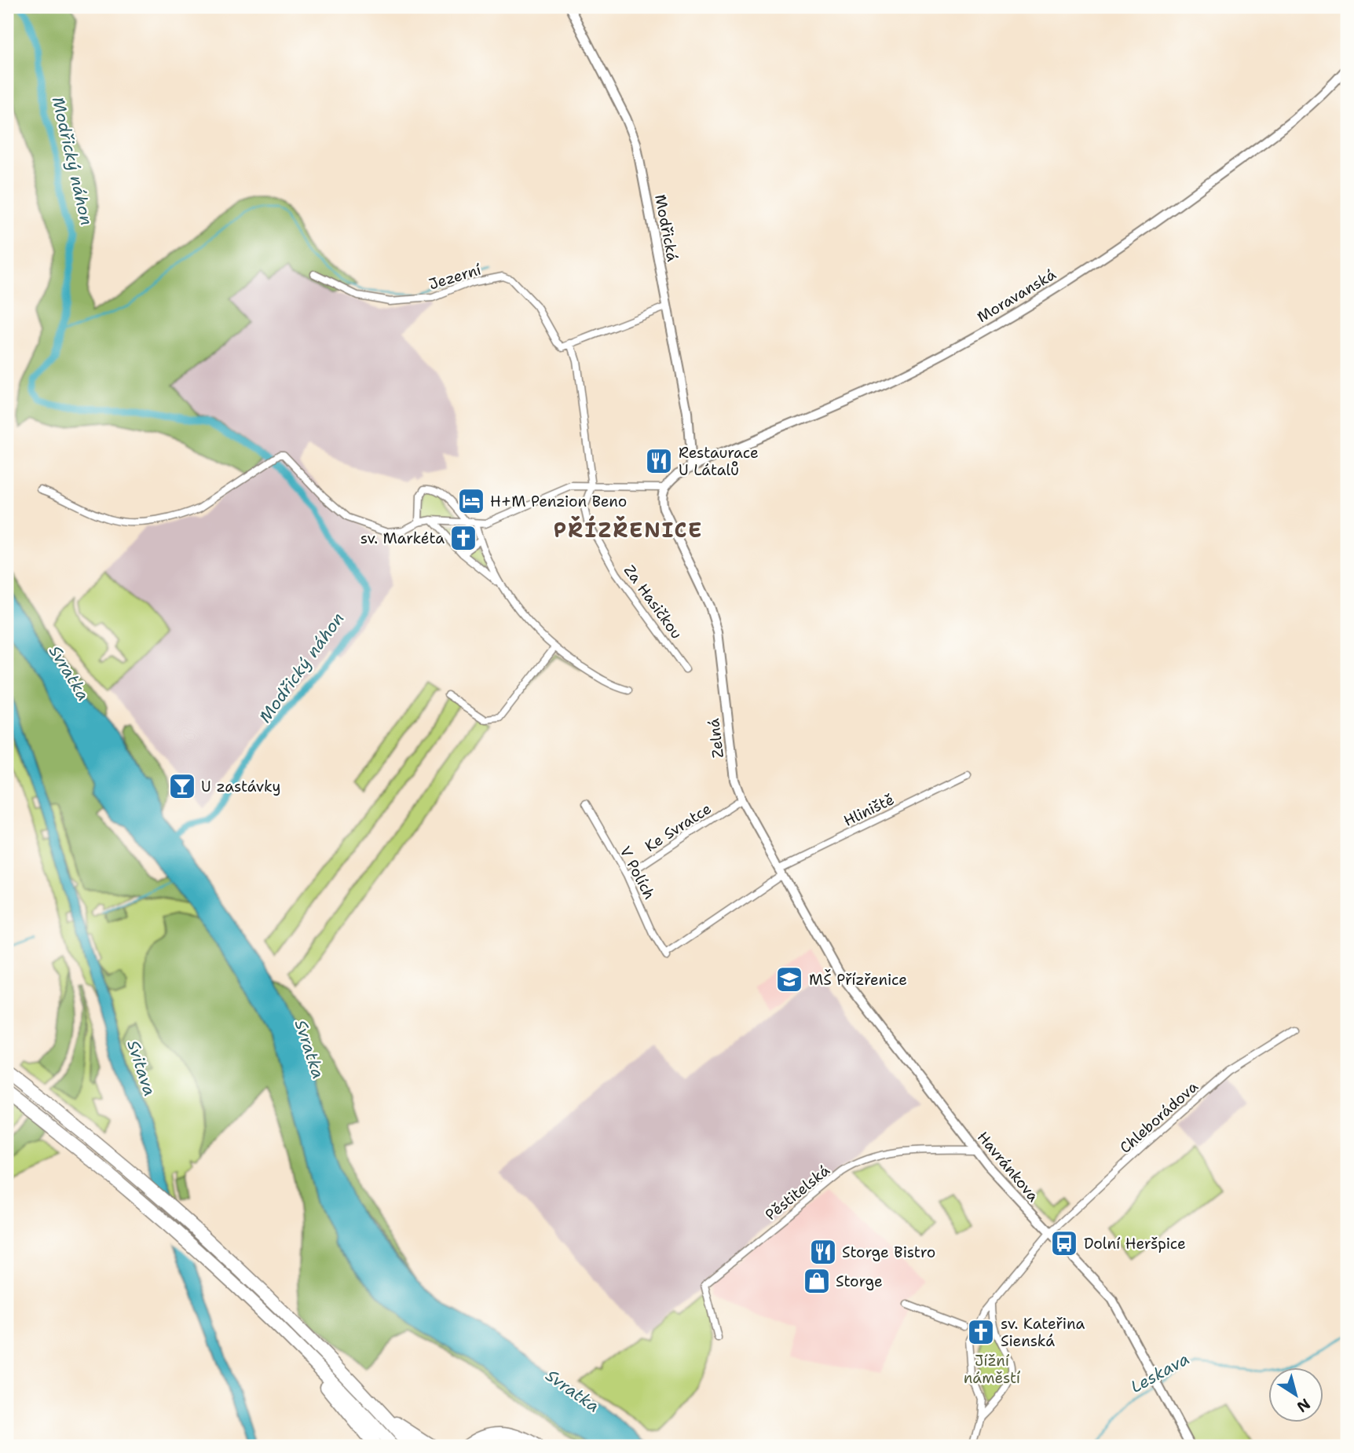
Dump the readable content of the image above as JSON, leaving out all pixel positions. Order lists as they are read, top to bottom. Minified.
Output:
{"streets":{"street":["Modřická","Jezerní","Moravanská","Za Hasičkou","Zelná","Hliniště","Ke Svratce","V Polích","Chleborádova","Havránkova","Pěstitelská"]},"crossings":[["Modřická","Moravanská"],["Moravanská","Zelná"],["Zelná","Hliniště"],["Zelná","Ke Svratce"],["Zelná","V Polích"],["Zelná","Havránkova"],["Hliniště","V Polích"],["Ke Svratce","V Polích"],["Chleborádova","Havránkova"],["Havránkova","Pěstitelská"]],"districts":["PŘÍZŘENICE"],"water":["Modřický náhon","Svratka","Svitava","Leskava"],"parks":["Jížní náměstí"],"places":{"restaurant":["Restaurace U Látalů","Storge Bistro"],"hotel":["H+M Penzion Beno"],"church":["sv. Markéta","sv. Kateřina Sienská"],"bar":["U zastávky"],"school or university":["MŠ Přízřenice"],"bus stop":["Dolní Heršpice"],"shop":["Storge"]},"north":"bottom right"}
